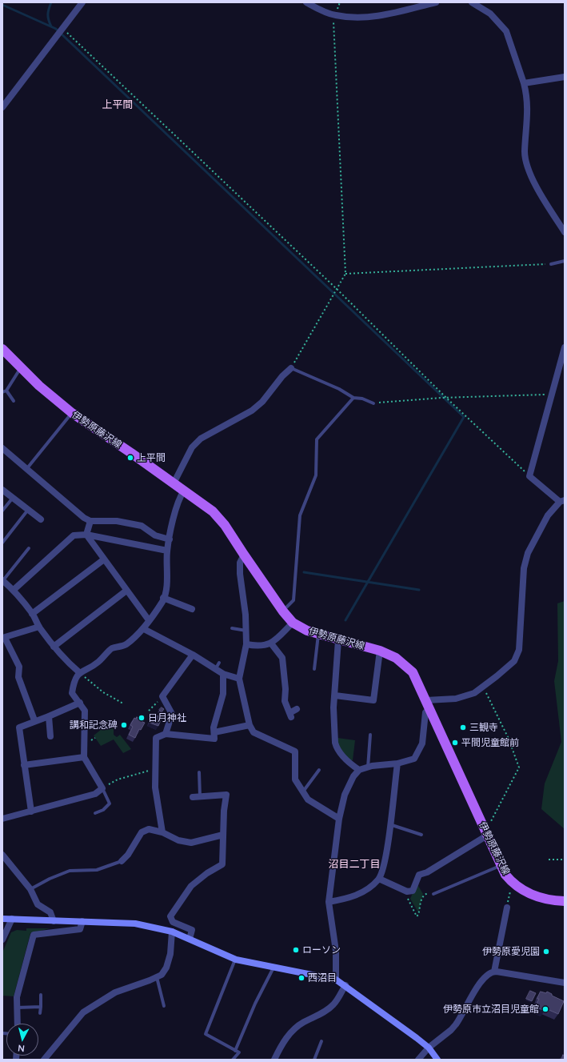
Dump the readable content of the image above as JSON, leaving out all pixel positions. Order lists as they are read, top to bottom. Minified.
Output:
{"streets":{"main road":["伊勢原藤沢線"]},"districts":["上平間","沼目二丁目"],"places":["上平間","日月神社","講和記念碑","三観寺","平間児童館前","ローソン","伊勢原愛児園","西沼目","伊勢原市立沼目児童館"],"north":"bottom"}
